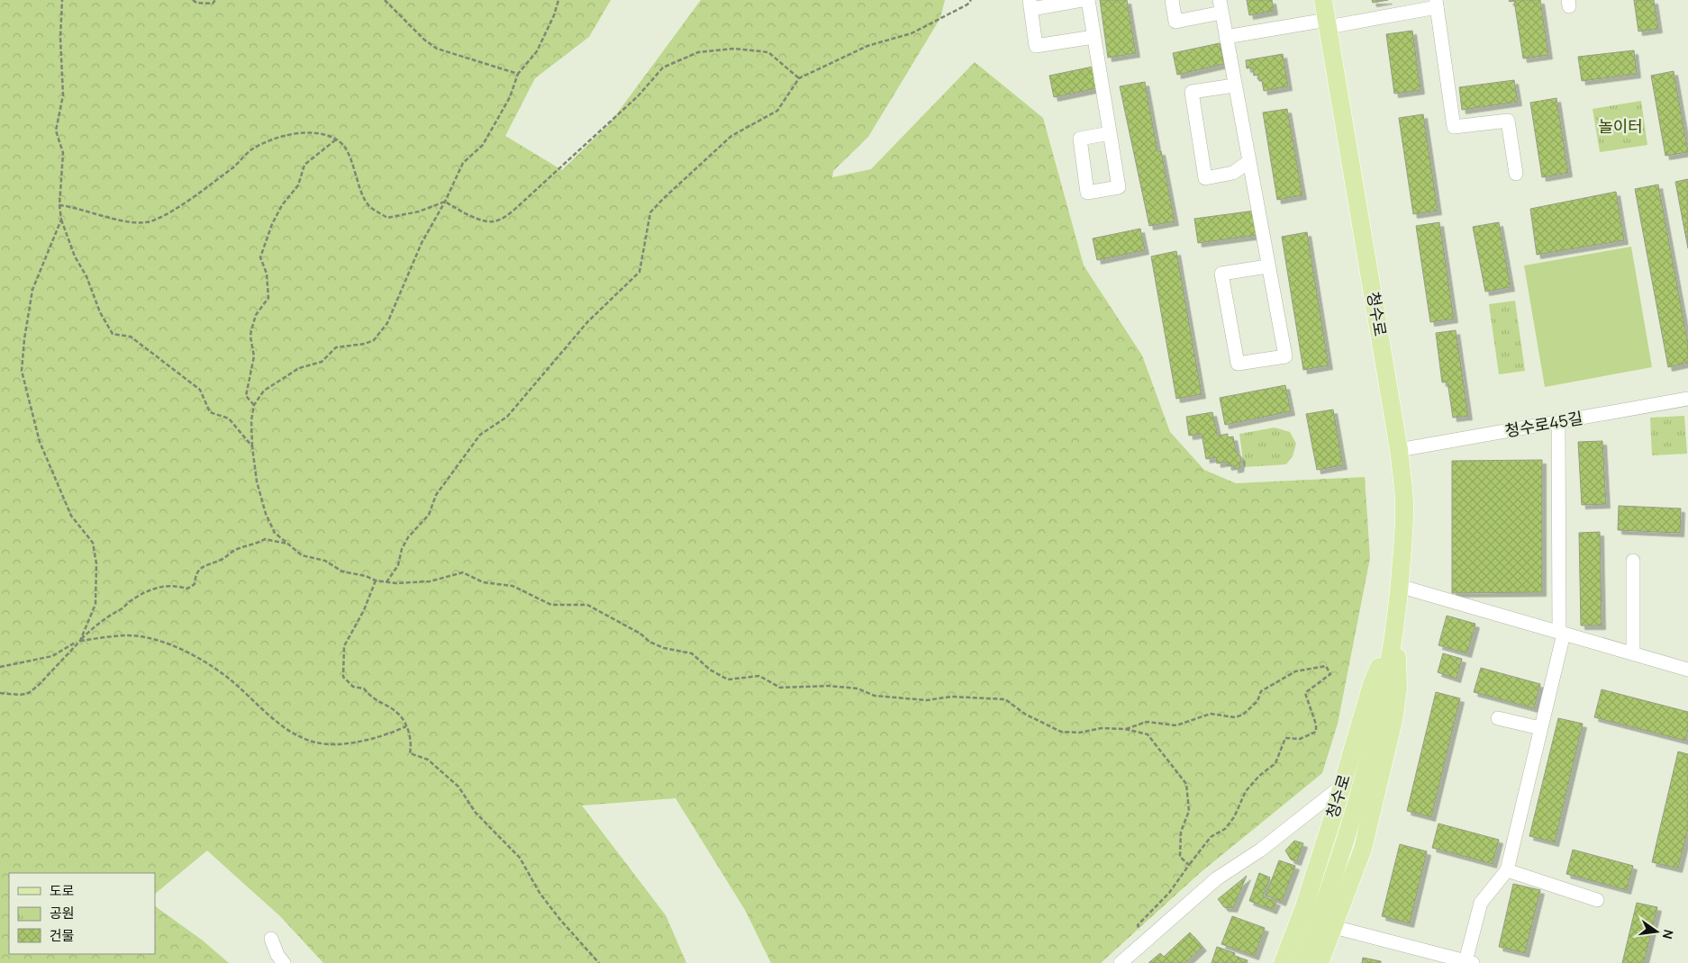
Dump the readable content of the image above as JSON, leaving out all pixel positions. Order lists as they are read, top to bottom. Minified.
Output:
{"streets":{"main road":["청수로"],"street":["청수로45길"]},"crossings":[["청수로","청수로45길"]],"parks":["놀이터"],"legend":["도로","공원","건물"],"north":"right"}
